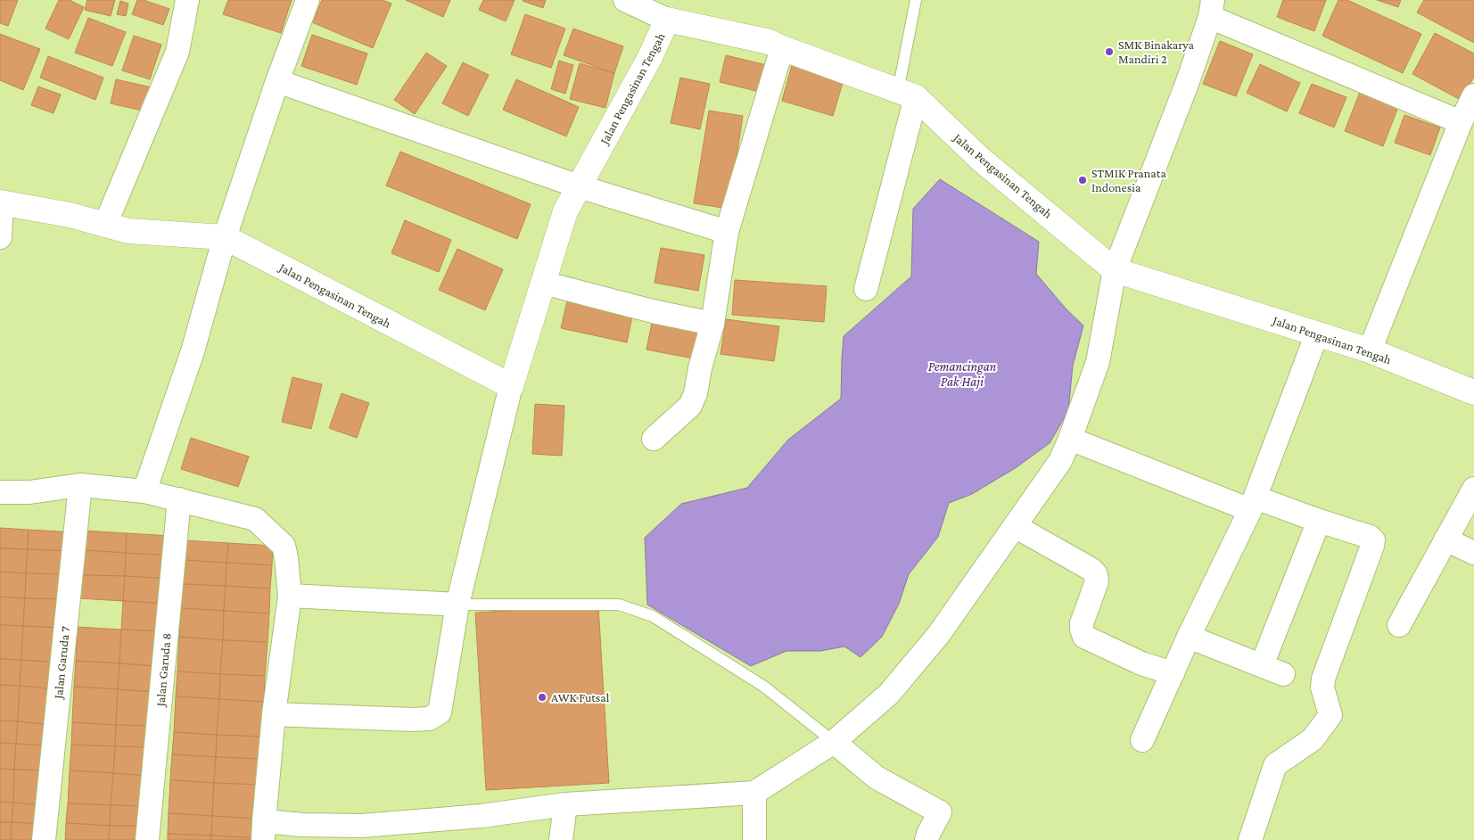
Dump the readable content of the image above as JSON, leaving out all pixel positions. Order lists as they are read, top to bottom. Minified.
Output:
{"streets":{"street":["Jalan Pengasinan Tengah","Jalan Garuda 7","Jalan Garuda 8"]},"water":["Pemancingan Pak Haji"],"places":["SMK Binakarya Mandiri 2","STMIK Pranata Indonesia","AWK Futsal"]}
